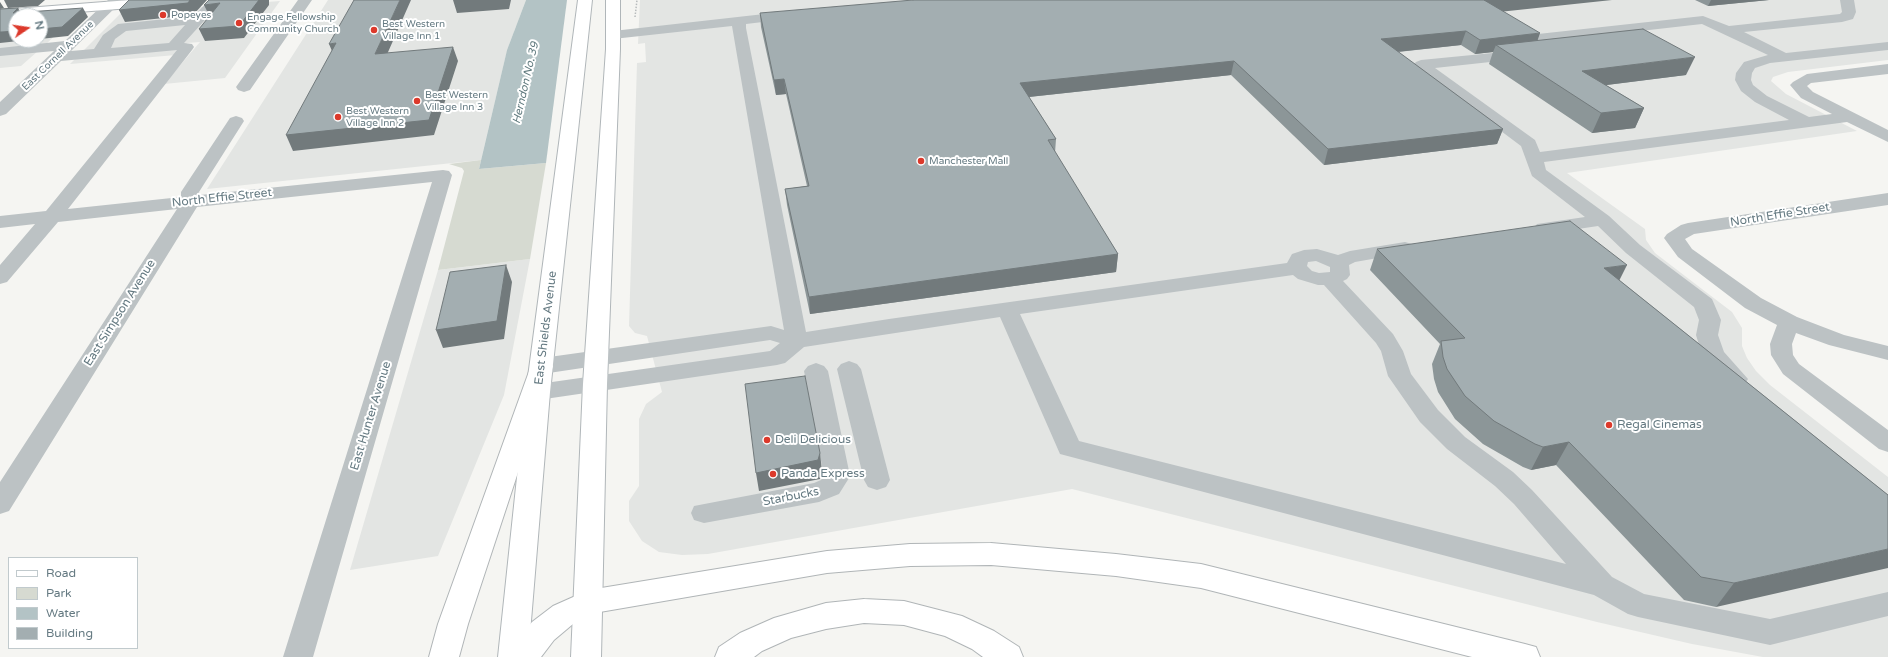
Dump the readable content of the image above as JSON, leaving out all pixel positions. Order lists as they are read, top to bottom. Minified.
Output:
{"streets":{"main road":["East Shields Avenue"],"street":["East Cornell Avenue","North Effie Street","East Simpson Avenue","East Hunter Avenue","Starbucks"]},"crossings":[["North Effie Street","East Simpson Avenue"],["North Effie Street","East Hunter Avenue"]],"water":["Herndon No. 39"],"places":["Popeyes","Engage Fellowship Community Church","Best Western Village Inn 1","Best Western Village Inn 3","Best Western Village Inn 2","Manchester Mall","Regal Cinemas","Deli Delicious","Panda Express"],"legend":["Road","Park","Water","Building"],"north":"right"}
